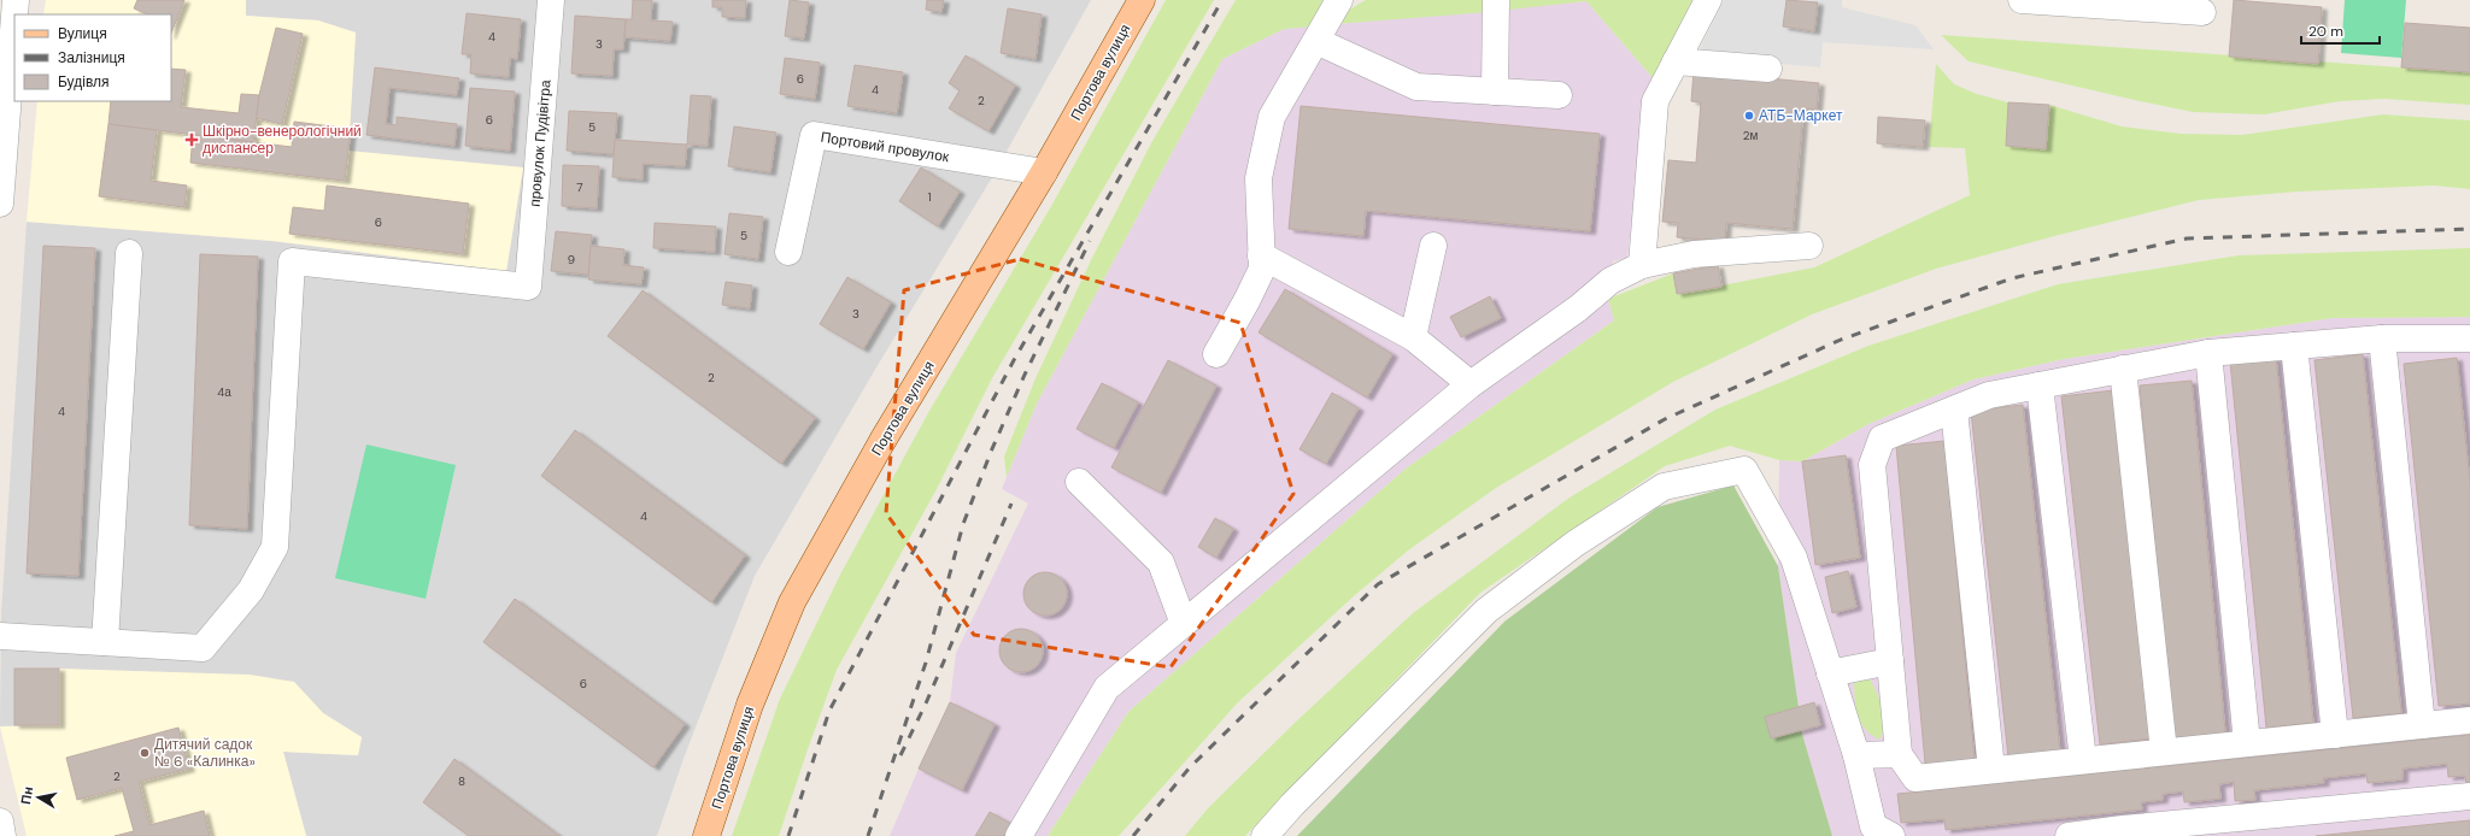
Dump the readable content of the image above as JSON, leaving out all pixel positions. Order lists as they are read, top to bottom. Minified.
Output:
{"streets":{"main road":["Портова вулиця"],"street":["провулок Пудівітра","Портовий провулок"]},"crossings":[["Портова вулиця","Портовий провулок"]],"places":{"other":["АТБ-Маркет","Дитячий садок № 6 «Калинка»"],"health":["Шкірно-венерологічний диспансер"]},"house_numbers":["4","3","6","4","2","6","5","2м","7","1","6","5","9","3","2","4а","4","4","6","2","8"],"legend":["Вулиця","Залізниця","Будівля"],"scale_bar":"20 m","north":"left"}
